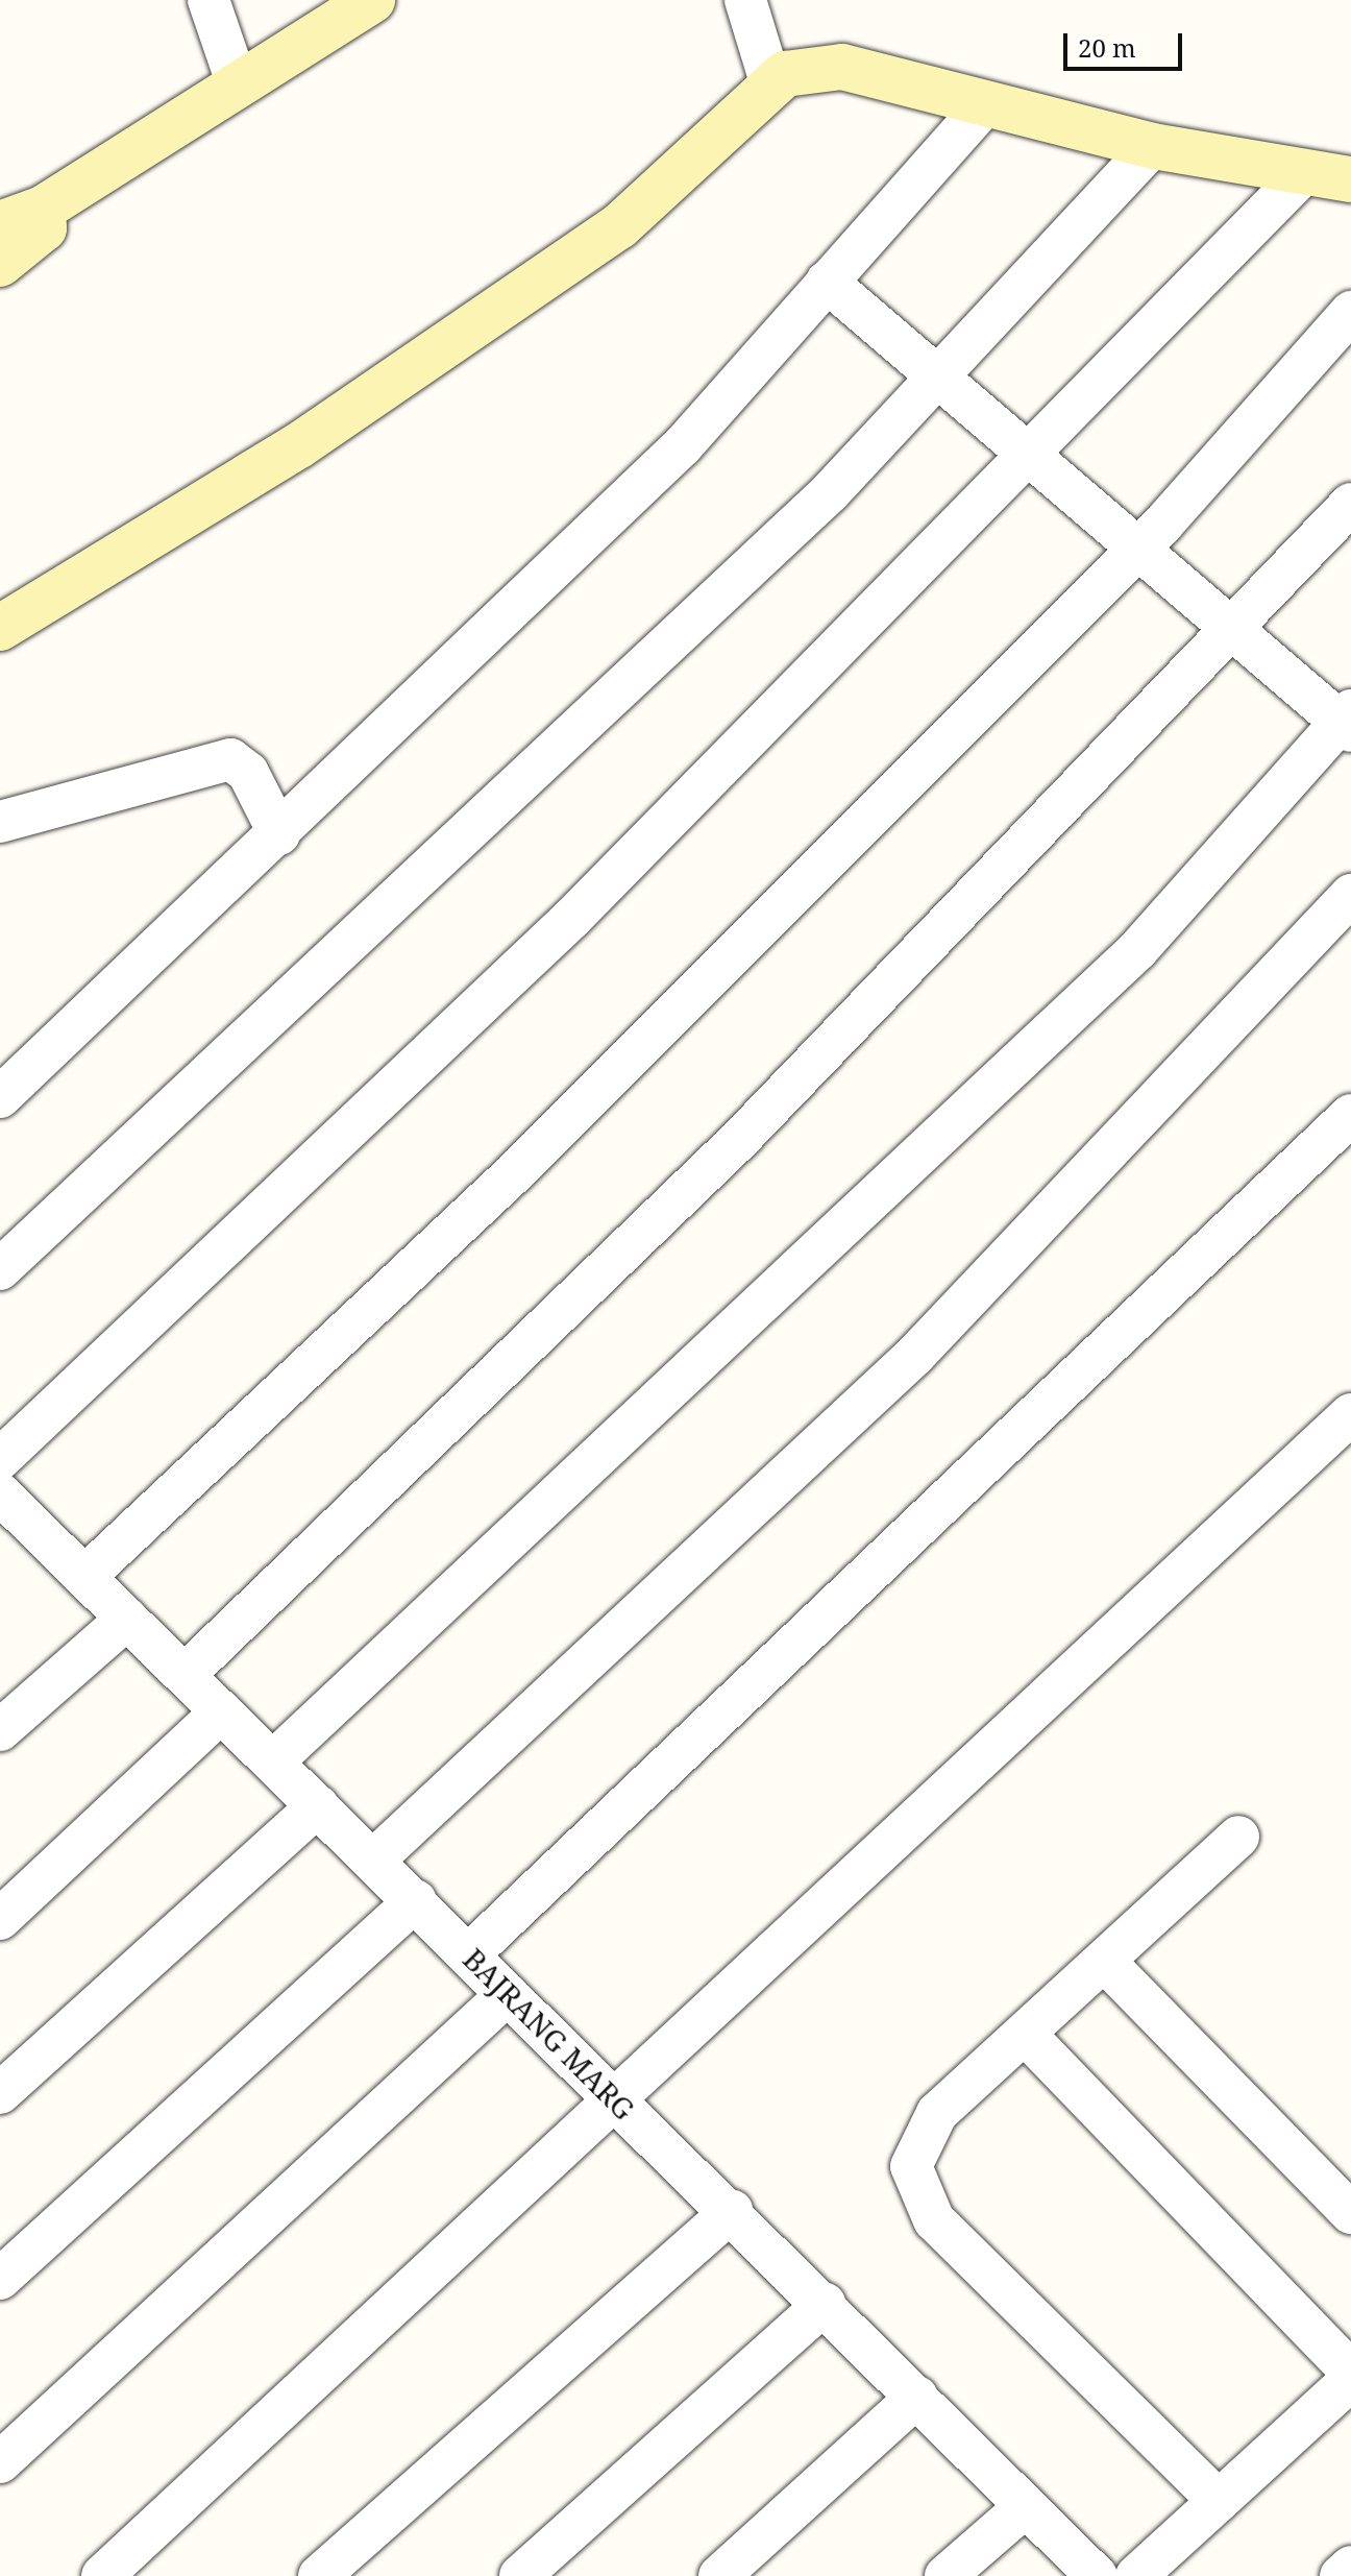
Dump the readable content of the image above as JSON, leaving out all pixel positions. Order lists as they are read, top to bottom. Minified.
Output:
{"streets":{"street":["BAJRANG MARG"]},"scale_bar":"20 m"}
